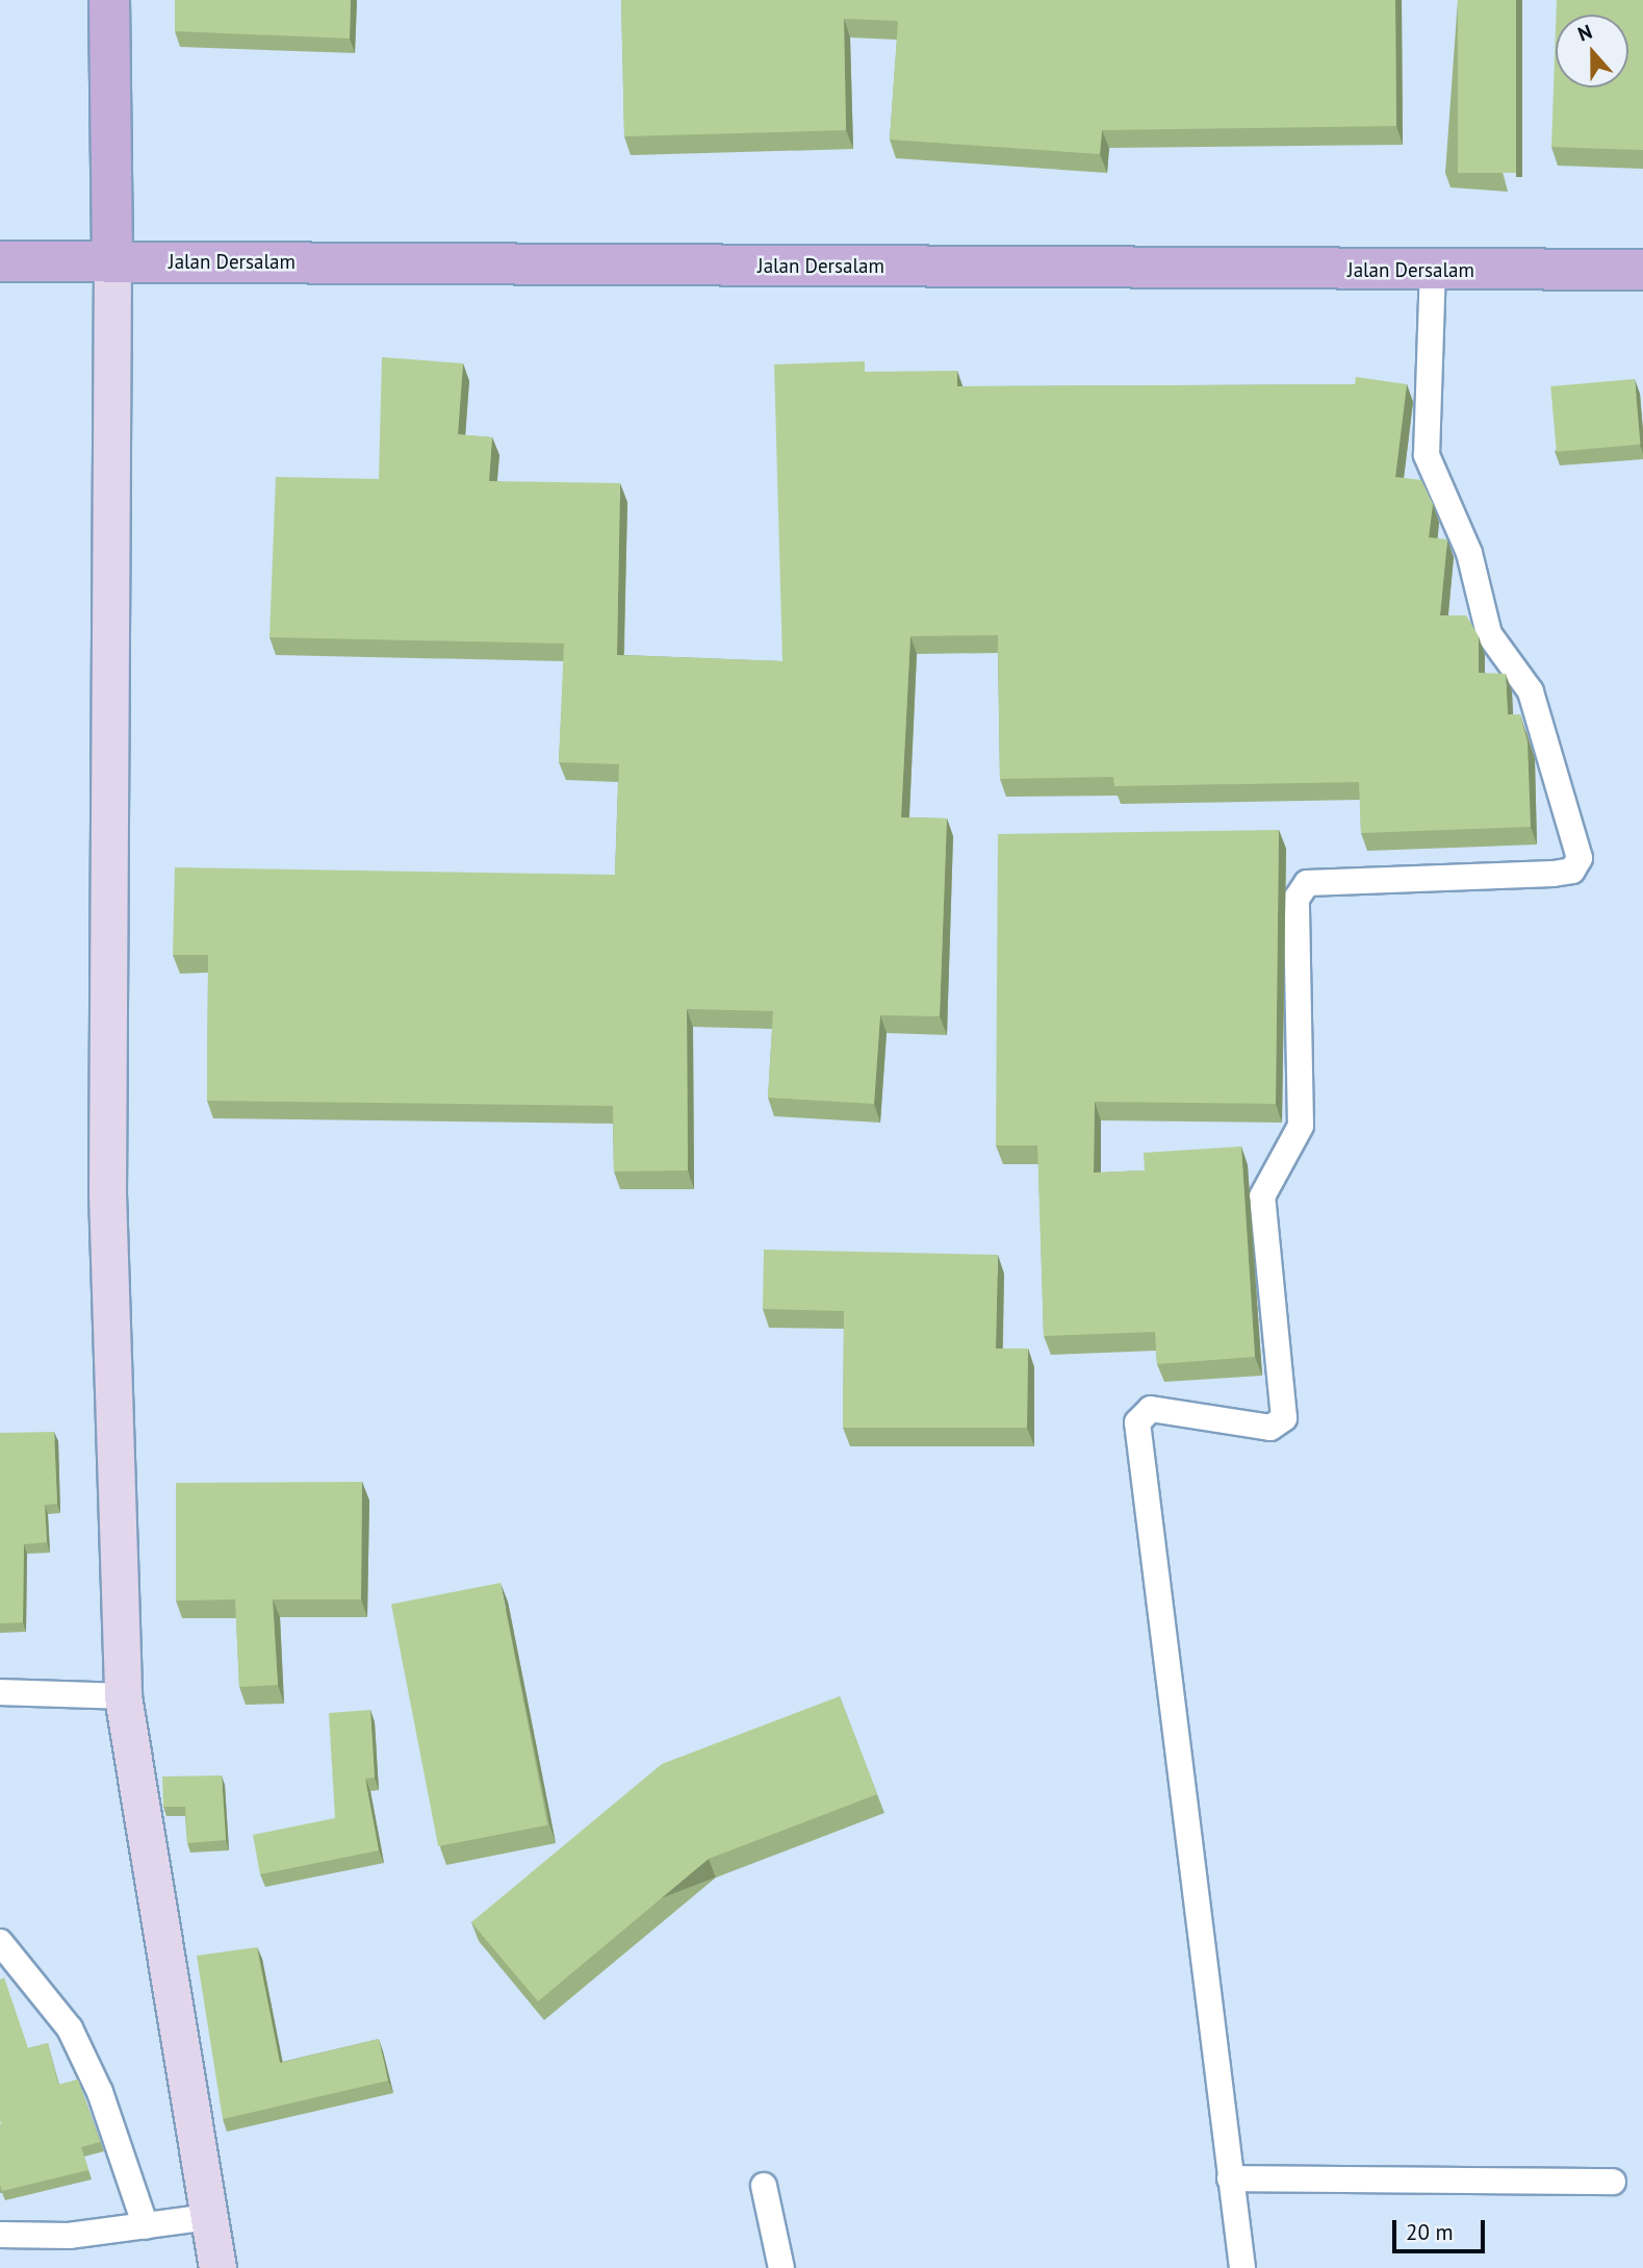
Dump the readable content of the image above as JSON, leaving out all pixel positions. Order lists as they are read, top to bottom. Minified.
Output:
{"streets":{"main road":["Jalan Dersalam"]},"scale_bar":"20 m","north":"top"}
